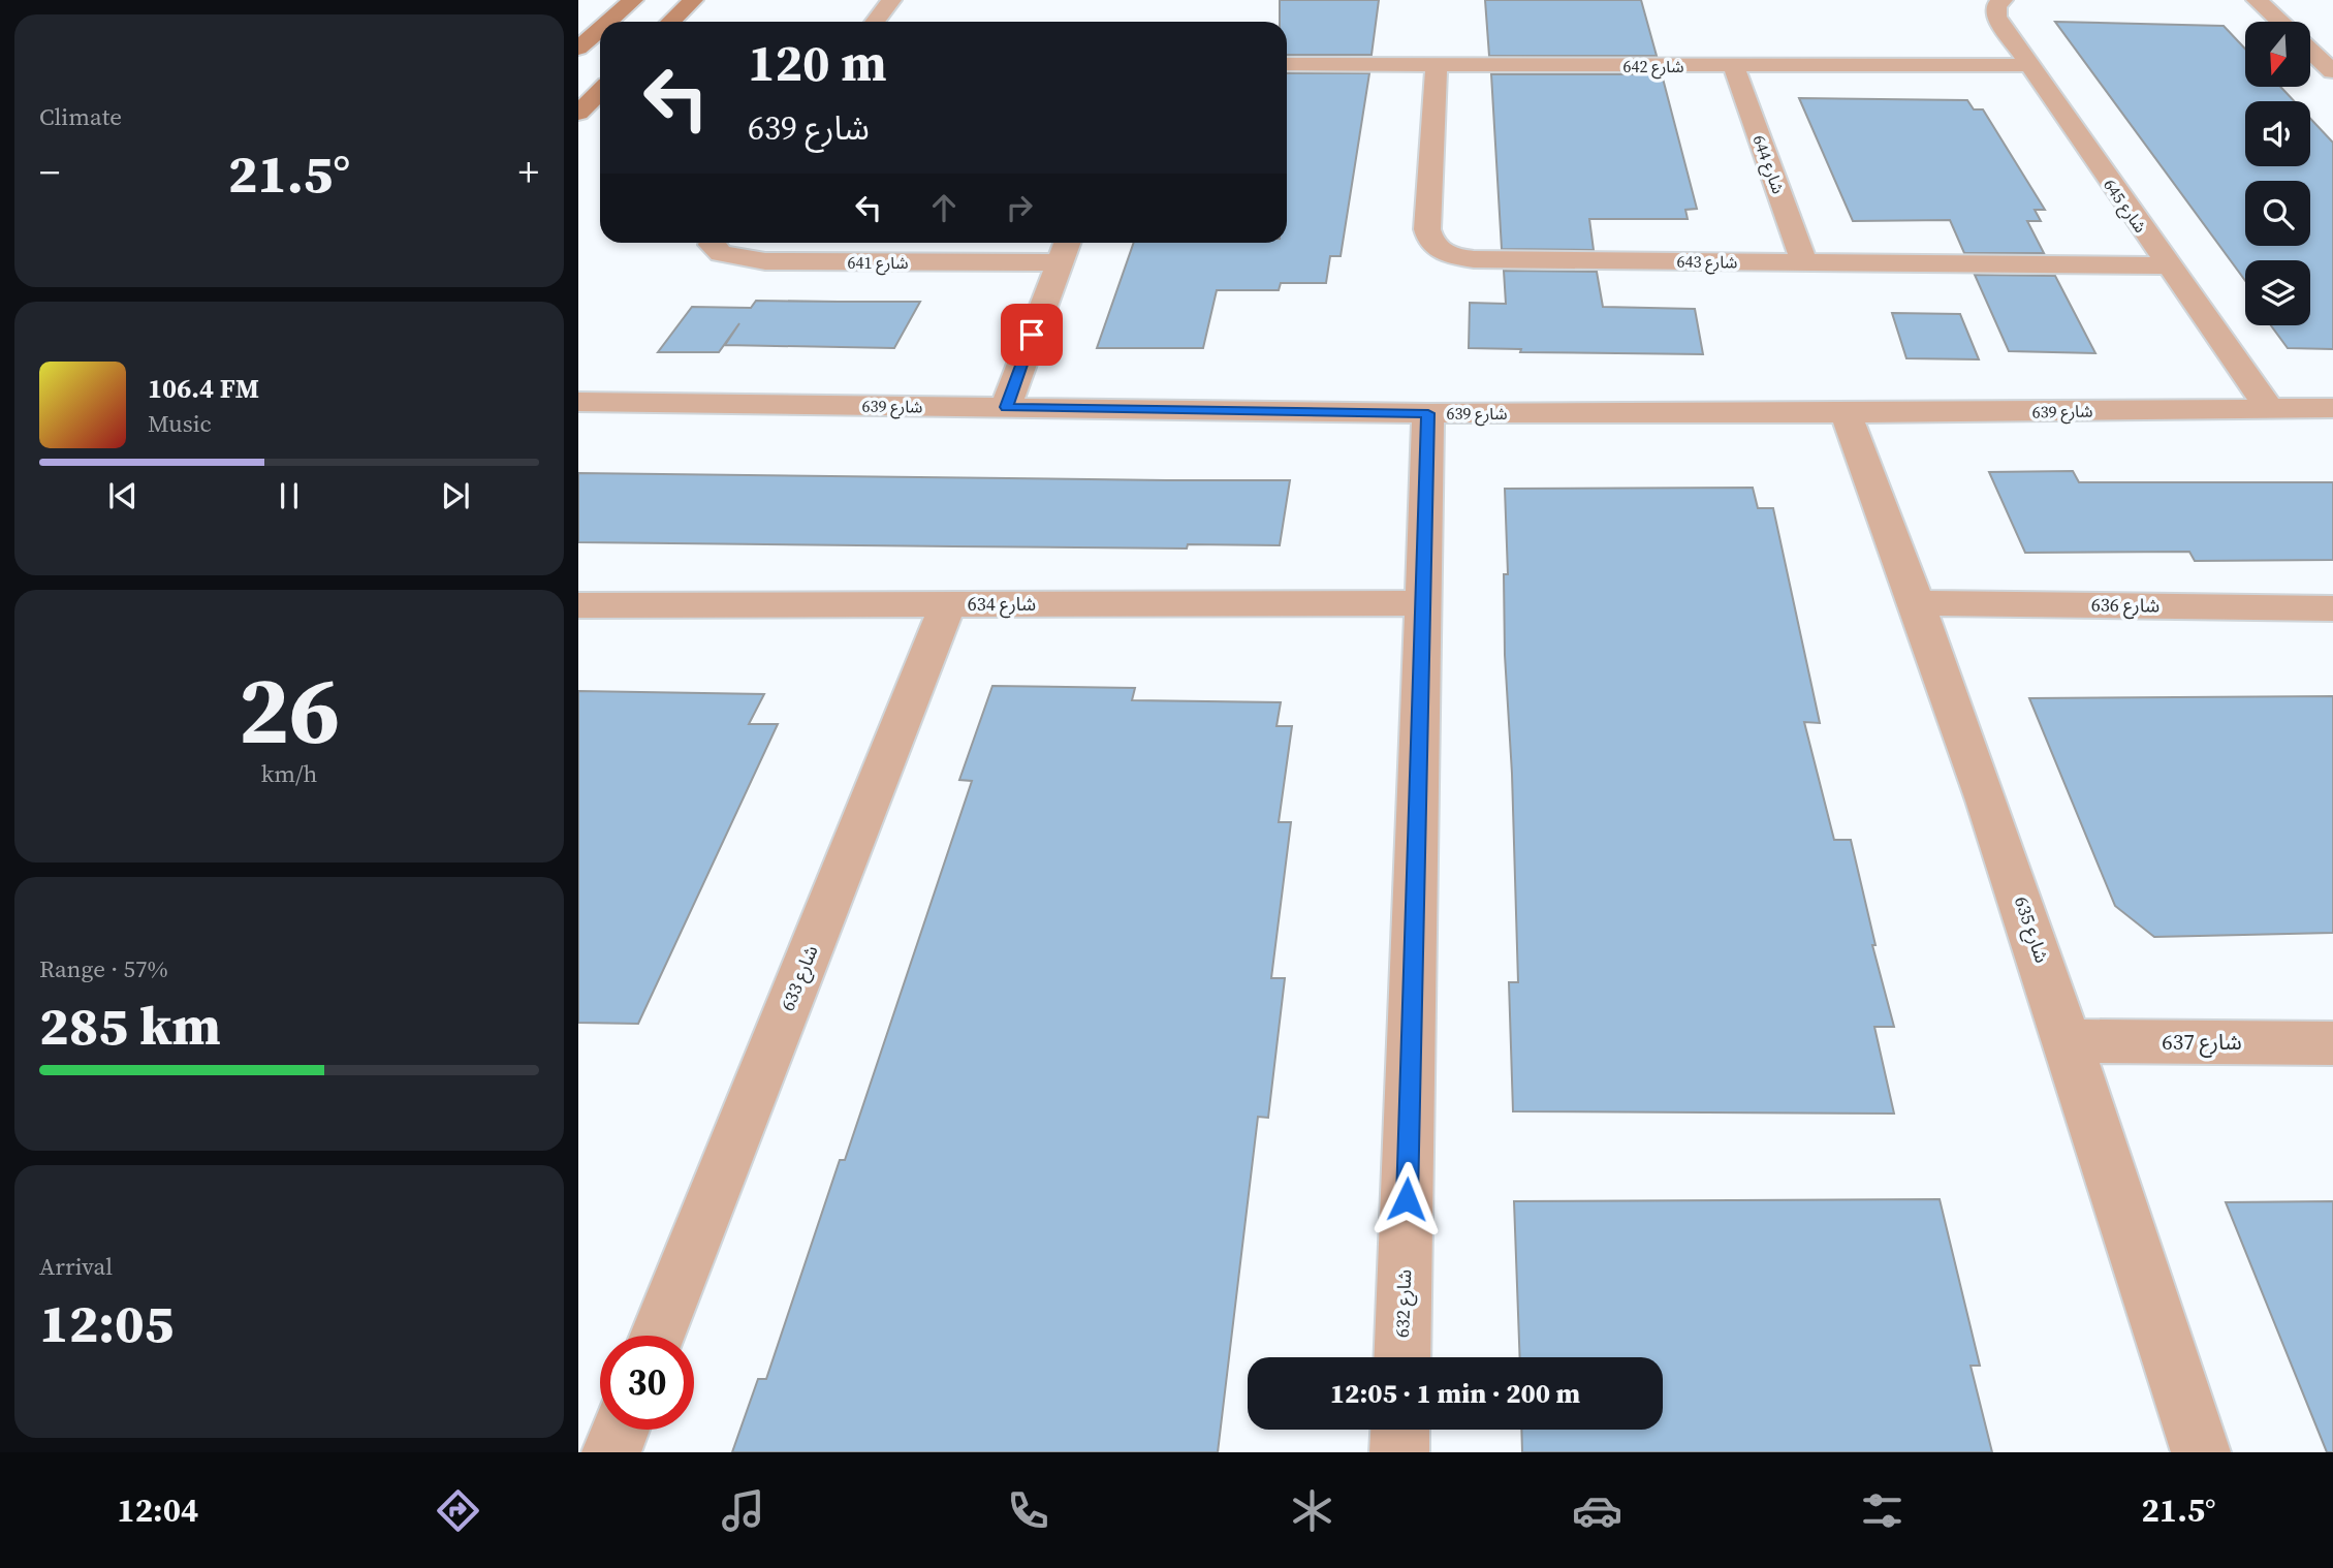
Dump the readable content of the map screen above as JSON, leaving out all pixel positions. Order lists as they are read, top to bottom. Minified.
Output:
{"streets":{"street":["شارع 642","شارع 644","شارع 645","شارع 643","شارع 641","شارع 639","شارع 634","شارع 636","شارع 635","شارع 633","شارع 637","شارع 632"]},"crossings":[["شارع 642","شارع 644"],["شارع 642","شارع 645"],["شارع 642","شارع 643"],["شارع 644","شارع 643"],["شارع 645","شارع 643"],["شارع 645","شارع 639"],["شارع 639","شارع 635"],["شارع 639","شارع 632"],["شارع 634","شارع 633"],["شارع 634","شارع 632"],["شارع 636","شارع 635"],["شارع 635","شارع 637"]],"north":"bottom","page":{"tile":["Climate",["26","km/h"],["Range · 57%","285 km"],["Arrival","12:05"]],"turn":["120 m","شارع 639"],"heat":["−","21.5°","+"],"song":["106.4 FM","Music"],"limit":"30","trip":"12:05 · 1 min · 200 m","tabs":["12:04","21.5°"]}}
